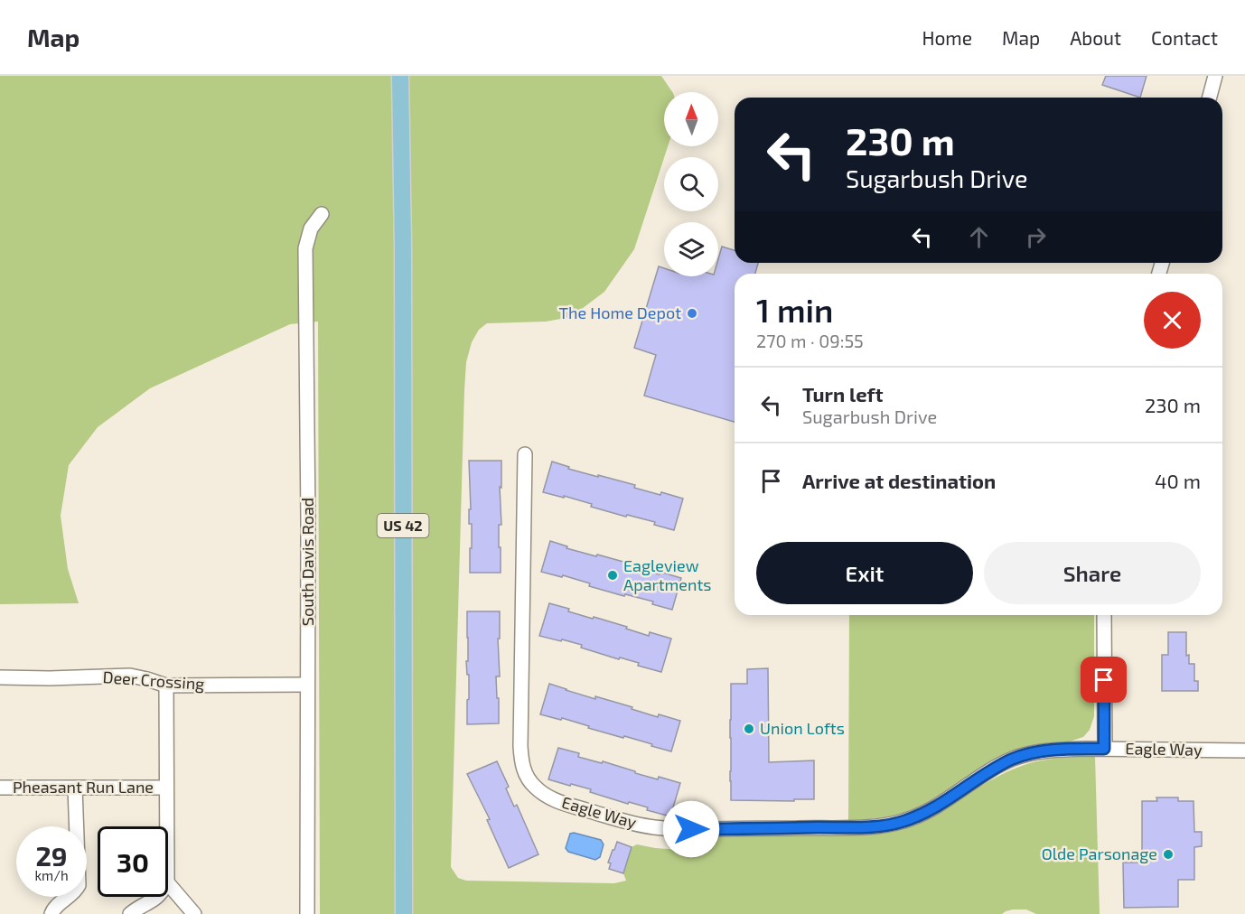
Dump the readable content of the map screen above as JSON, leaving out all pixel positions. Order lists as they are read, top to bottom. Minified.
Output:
{"streets":{"main road":["US 42"],"street":["South Davis Road","Deer Crossing","Eagle Way","Pheasant Run Lane"]},"crossings":[["South Davis Road","Deer Crossing"],["Deer Crossing","Pheasant Run Lane"]],"places":["The Home Depot","Eagleview Apartments","Union Lofts","Olde Parsonage"],"north":"top","page":{"header":"Map","nav":["Home","Map","About","Contact"],"turn":["230 m","Sugarbush Drive"],"heading":["1 min","270 m · 09:55"],"list":[{"name":"Turn left","note":"Sugarbush Drive","value":"230 m"},{"name":"Arrive at destination","value":"40 m"}],"buttons":["Exit","Share"],"speed":"29 km/h","limit":"30"}}
